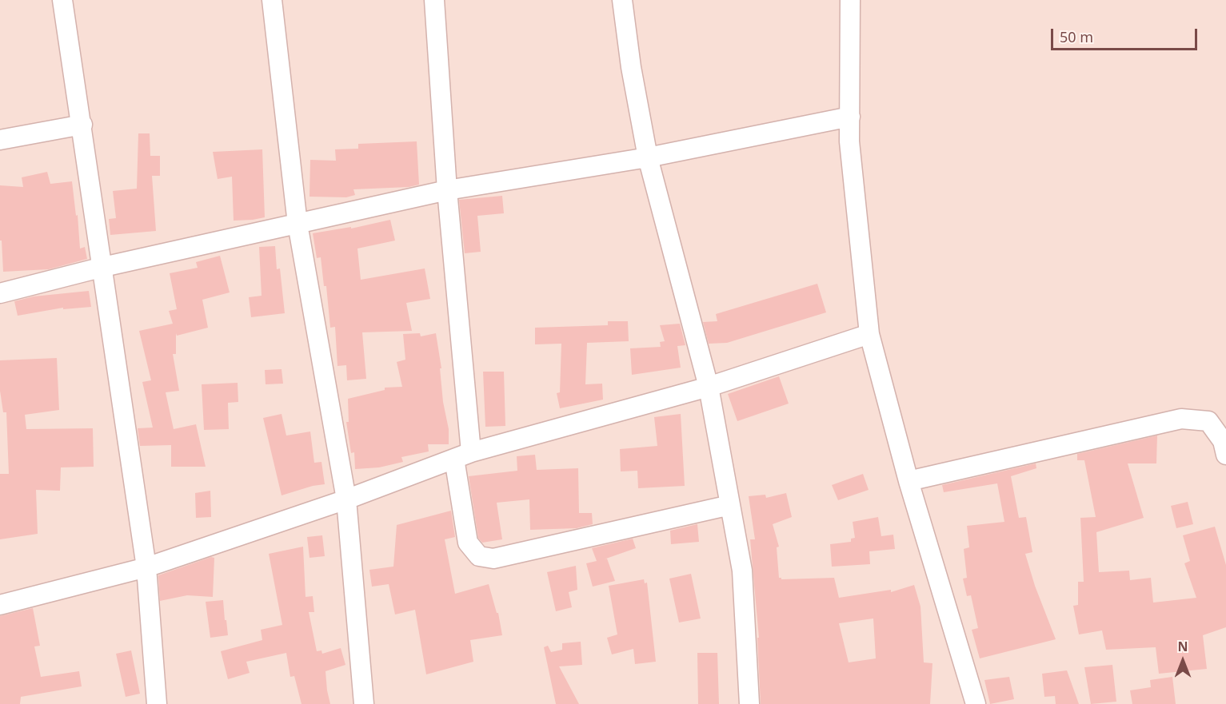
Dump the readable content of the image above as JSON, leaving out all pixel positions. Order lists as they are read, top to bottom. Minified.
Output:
{"scale_bar":"50 m","north":"top"}
